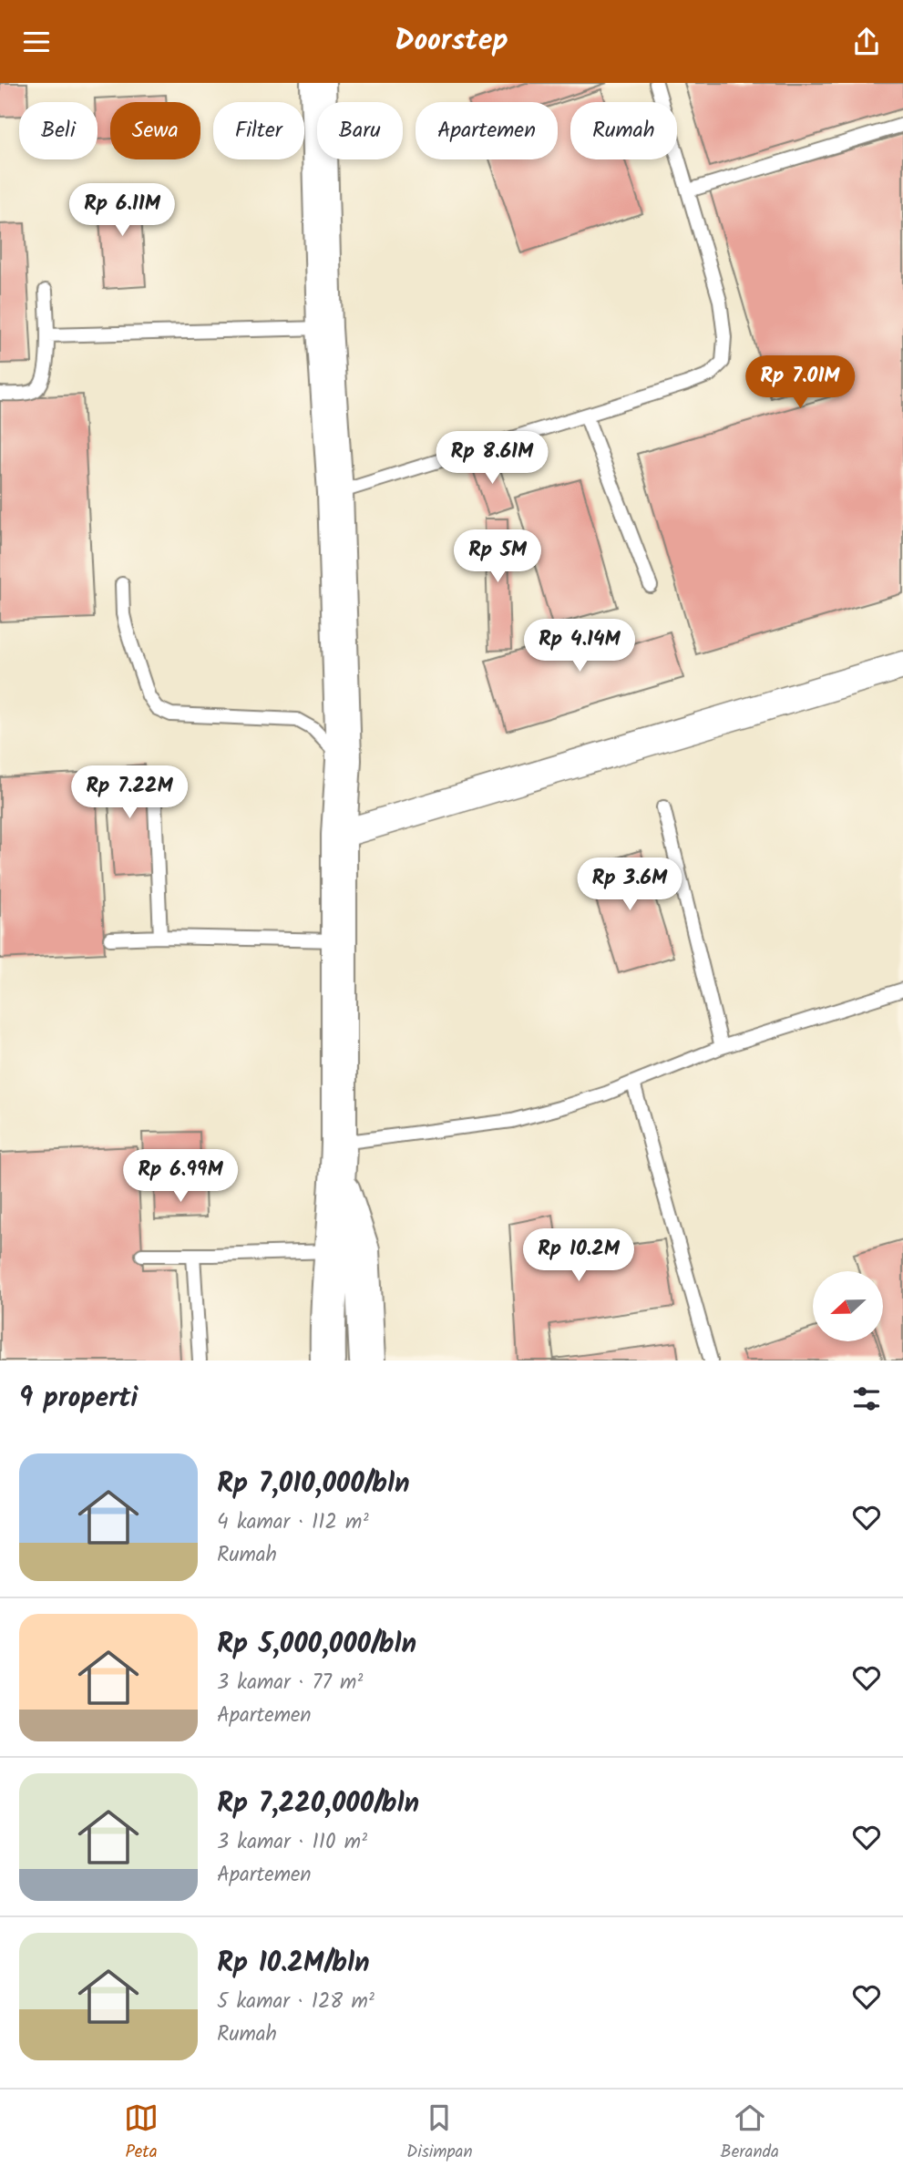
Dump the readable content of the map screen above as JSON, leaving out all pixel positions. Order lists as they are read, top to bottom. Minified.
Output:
{"north":"left","page":{"header":"Doorstep","chip":["Beli","Sewa","Filter","Baru","Apartemen","Rumah"],"price":["Rp 6.11M","Rp 7.01M","Rp 8.61M","Rp 5M","Rp 4.14M","Rp 7.22M","Rp 3.6M","Rp 6.99M","Rp 10.2M"],"heading":"9 properti","list":[{"name":"Rp 7,010,000/bln","note":"4 kamar · 112 m² · Rumah"},{"name":"Rp 5,000,000/bln","note":"3 kamar · 77 m² · Apartemen"},{"name":"Rp 7,220,000/bln","note":"3 kamar · 110 m² · Apartemen"},{"name":"Rp 10.2M/bln","note":"5 kamar · 128 m² · Rumah"}],"tabs":["Peta","Disimpan","Beranda"]}}
